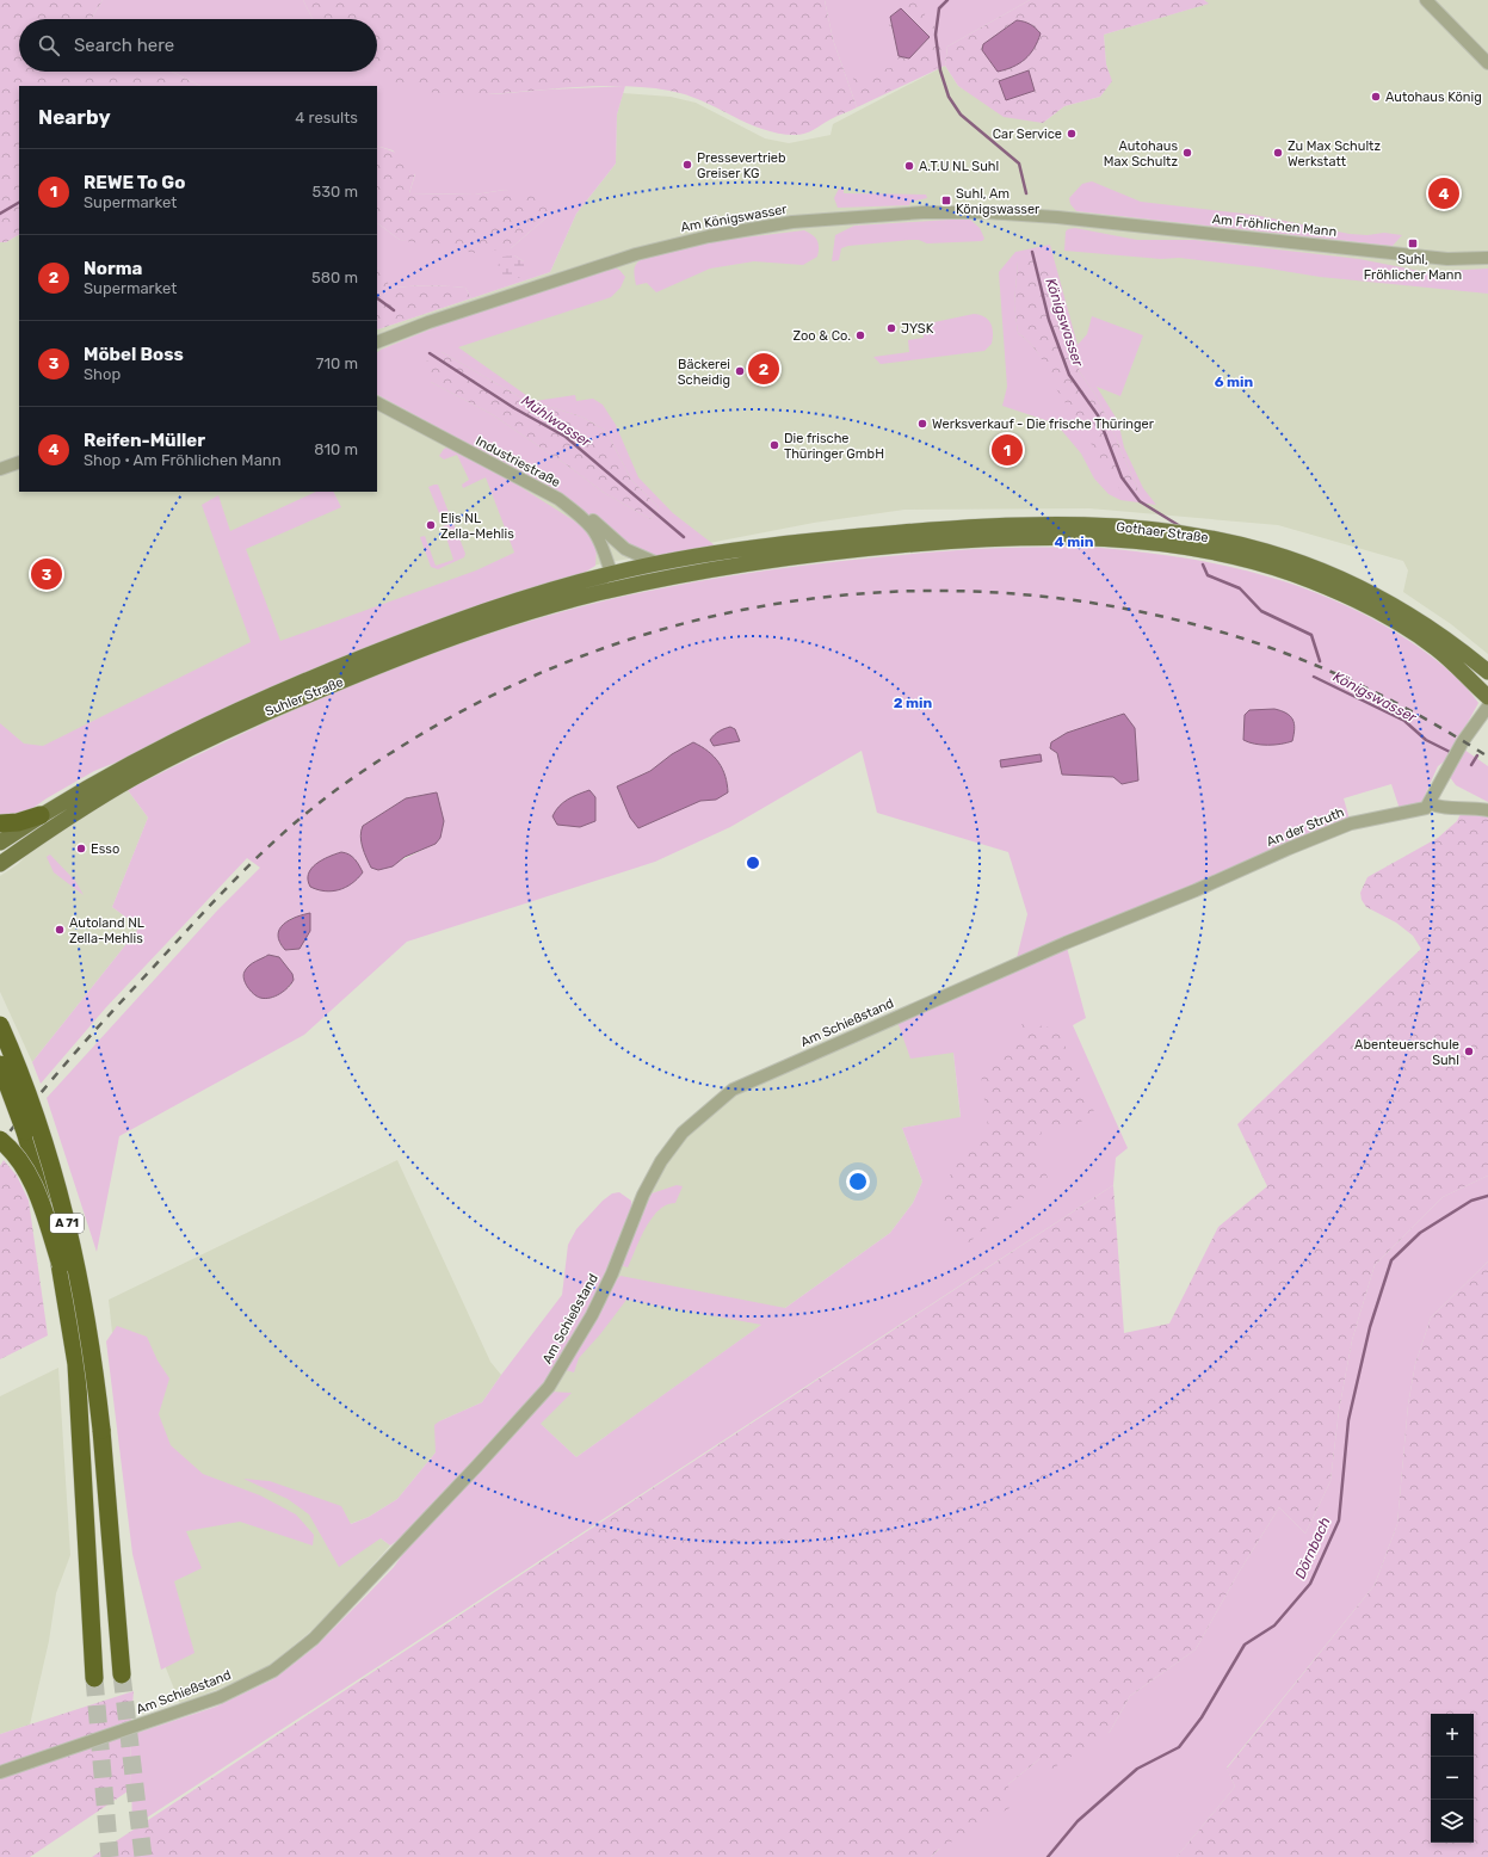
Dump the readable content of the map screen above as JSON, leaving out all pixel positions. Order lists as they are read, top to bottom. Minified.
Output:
{"streets":{"highway":["A 71"],"main road":["Gothaer Straße","Suhler Straße"],"street":["Am Königswasser","Am Fröhlichen Mann","Industriestraße","An der Struth","Am Schießstand"]},"crossings":[["Am Königswasser","Am Fröhlichen Mann"],["Industriestraße","Suhler Straße"],["Gothaer Straße","Suhler Straße"],["An der Struth","Am Schießstand"]],"water":["Königswasser","Mühlwasser","Dörnbach"],"places":{"other":["Autohaus König","Car Service","Autohaus Max Schultz","Zu Max Schultz Werkstatt","Pressevertrieb Greiser KG","A.T.U NL Suhl","JYSK","Zoo & Co.","Bäckerei Scheidig","Werksverkauf - Die frische Thüringer","Die frische Thüringer GmbH","Elis NL Zella-Mehlis","Esso","Autoland NL Zella-Mehlis","Abenteuerschule Suhl"],"transit":["Suhl, Am Königswasser","Suhl, Fröhlicher Mann"]},"page":{"search":"Search here","heading":["Nearby","4 results"],"list":[{"mark":"1","name":"REWE To Go","note":"Supermarket","value":"530 m"},{"mark":"2","name":"Norma","note":"Supermarket","value":"580 m"},{"mark":"3","name":"Möbel Boss","note":"Shop","value":"710 m"},{"mark":"4","name":"Reifen-Müller","note":"Shop · Am Fröhlichen Mann","value":"810 m"}],"pins":["4","2","1","3"],"map_buttons":["+","−"]},"rings":["6 min","4 min","2 min"]}
